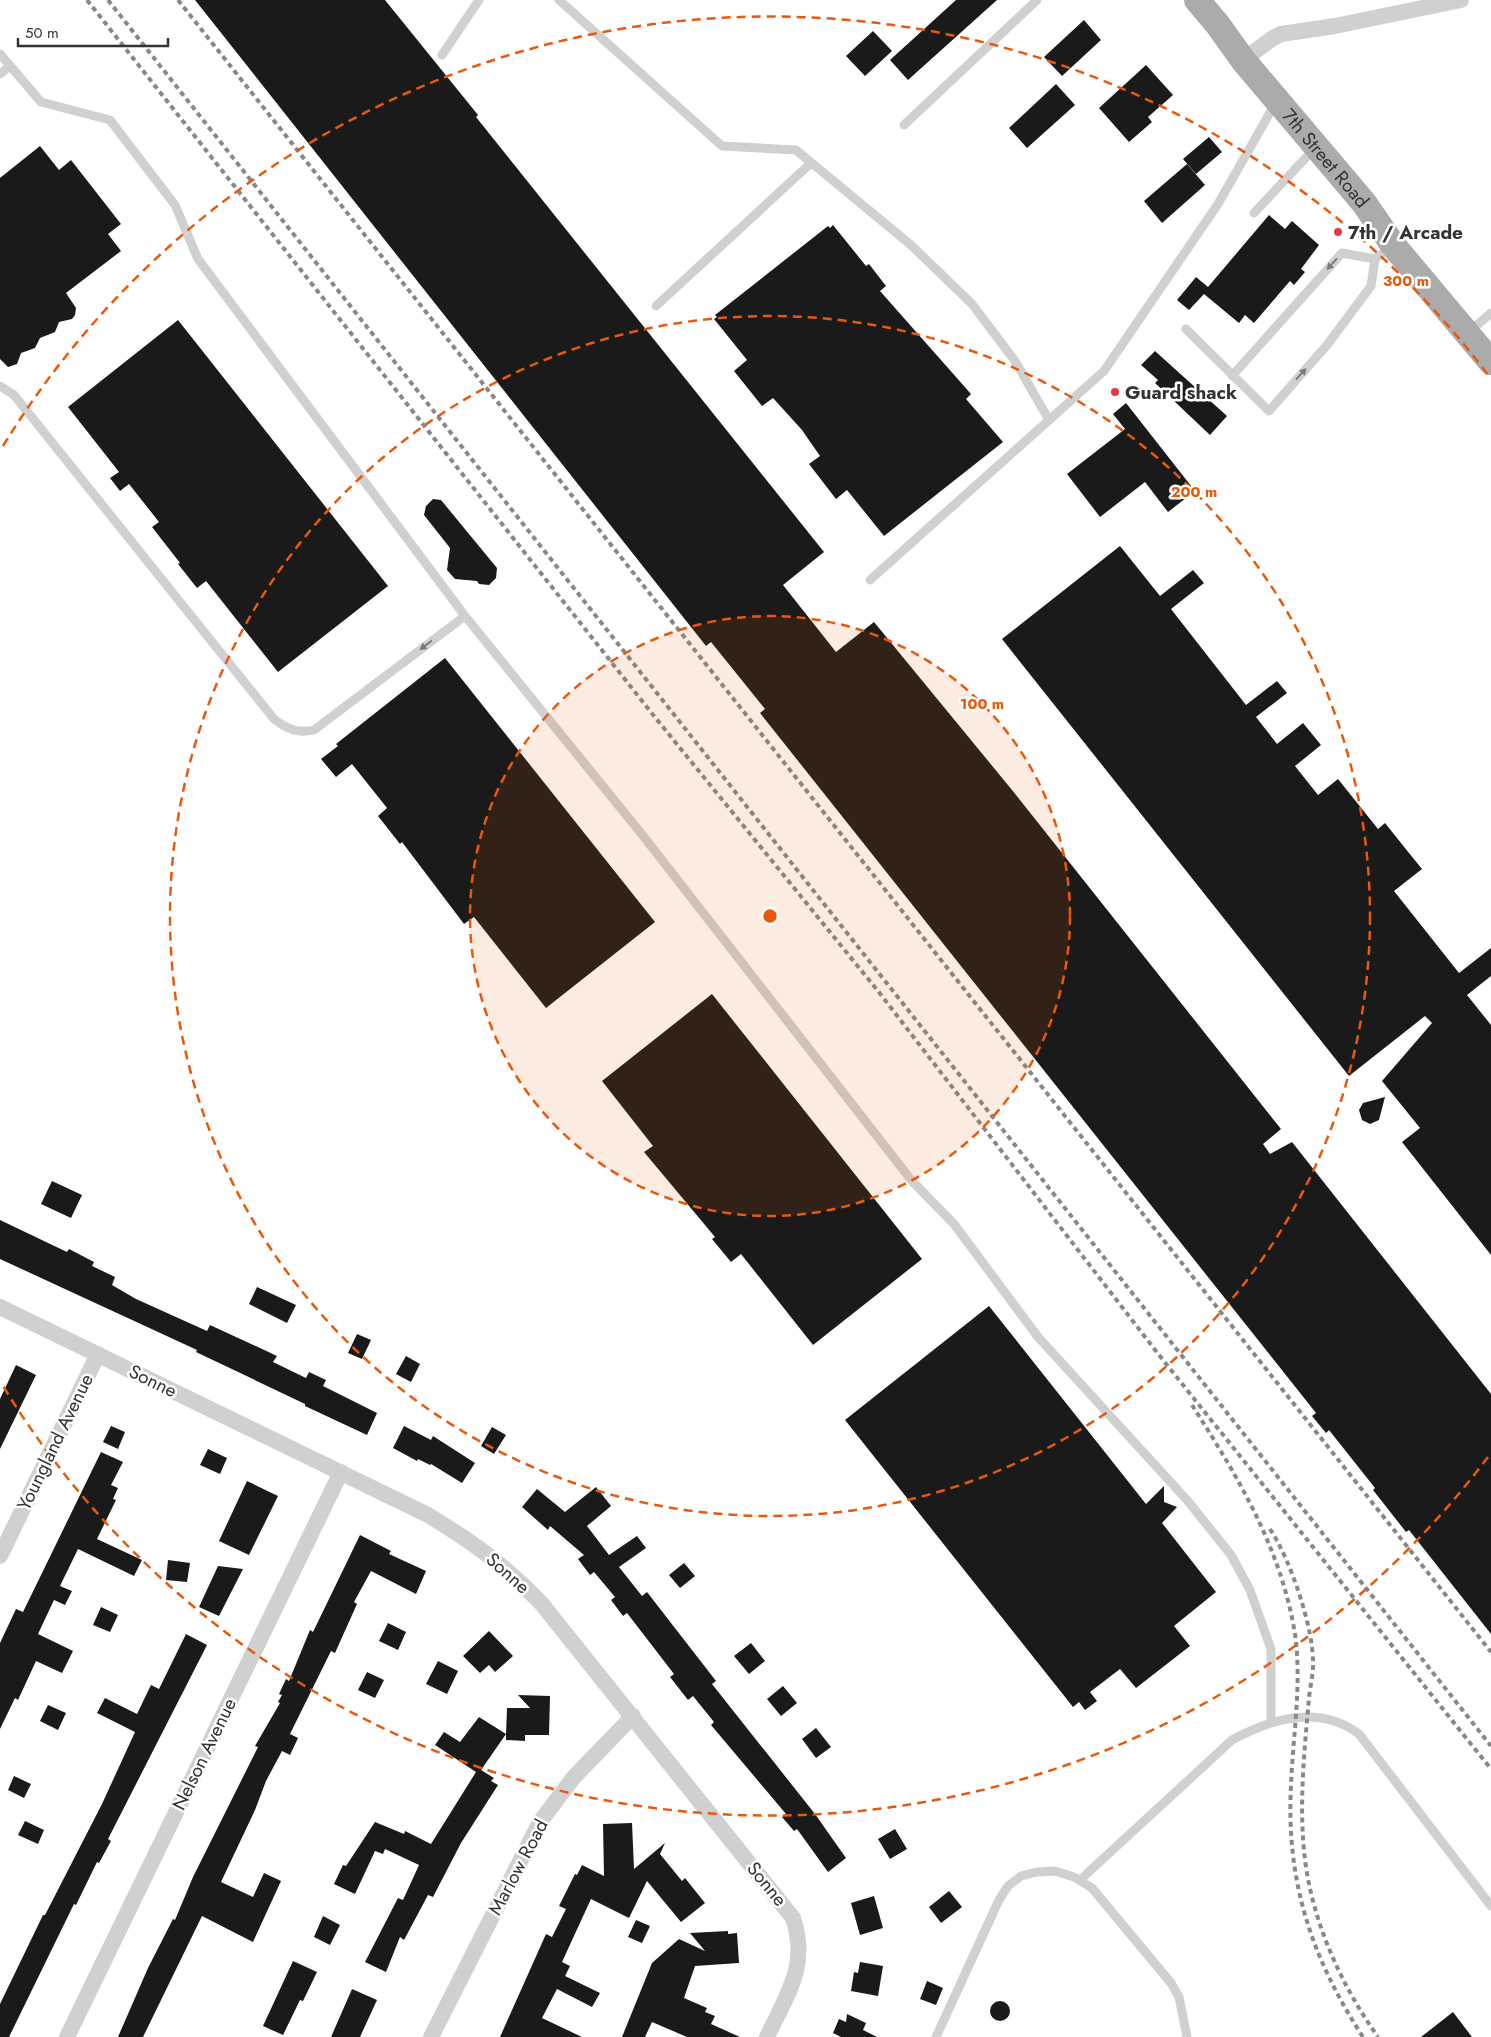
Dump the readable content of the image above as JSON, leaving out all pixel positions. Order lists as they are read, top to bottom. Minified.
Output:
{"streets":{"main road":["7th Street Road"],"street":["Sonne","Youngland Avenue","Nelson Avenue","Marlow Road"]},"crossings":[["Sonne","Youngland Avenue"],["Sonne","Nelson Avenue"],["Sonne","Marlow Road"]],"places":["7th / Arcade","Guard shack"],"scale_bar":"50 m","rings":["300 m","200 m","100 m"]}
